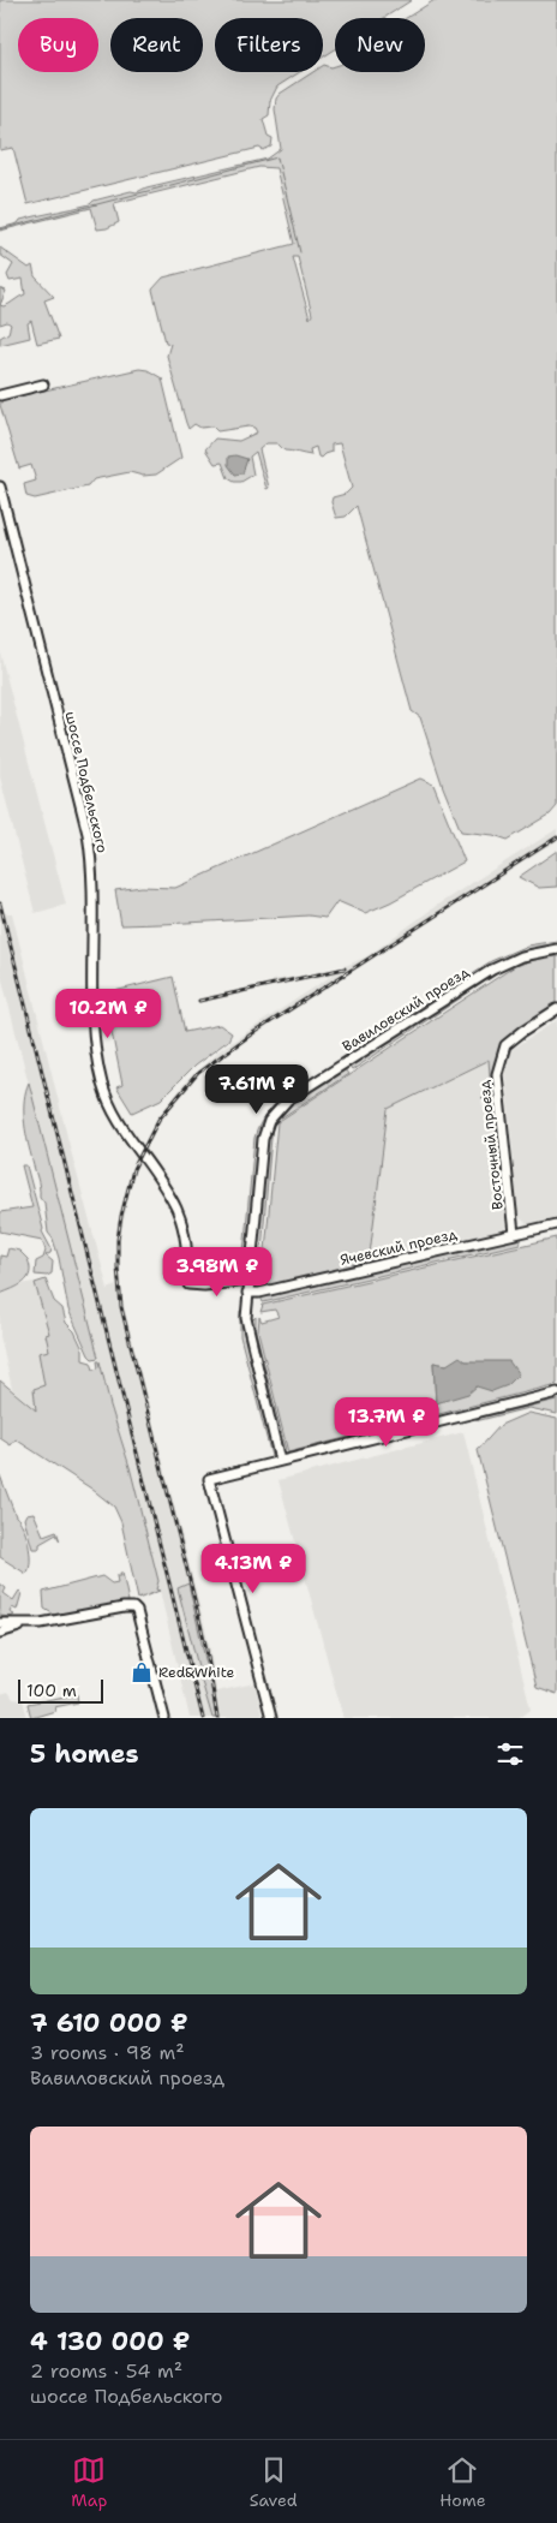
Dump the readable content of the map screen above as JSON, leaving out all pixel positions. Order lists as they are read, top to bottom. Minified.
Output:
{"streets":{"street":["шоссе Подбельского","Вавиловский проезд","Восточный проезд","Ячевский проезд"]},"crossings":[["шоссе Подбельского","Вавиловский проезд"],["Вавиловский проезд","Ячевский проезд"],["Восточный проезд","Ячевский проезд"]],"places":{"shop":["Red&White"]},"scale_bar":"100 m","page":{"chip":["Buy","Rent","Filters","New"],"price":["10.2M ₽","7.61M ₽","3.98M ₽","13.7M ₽","4.13M ₽"],"scale":"100 m","heading":"5 homes","list":[{"name":"7 610 000 ₽","note":"3 rooms · 98 m² · Вавиловский проезд"},{"name":"4 130 000 ₽","note":"2 rooms · 54 m² · шоссе Подбельского"}],"tabs":["Map","Saved","Home"]}}
